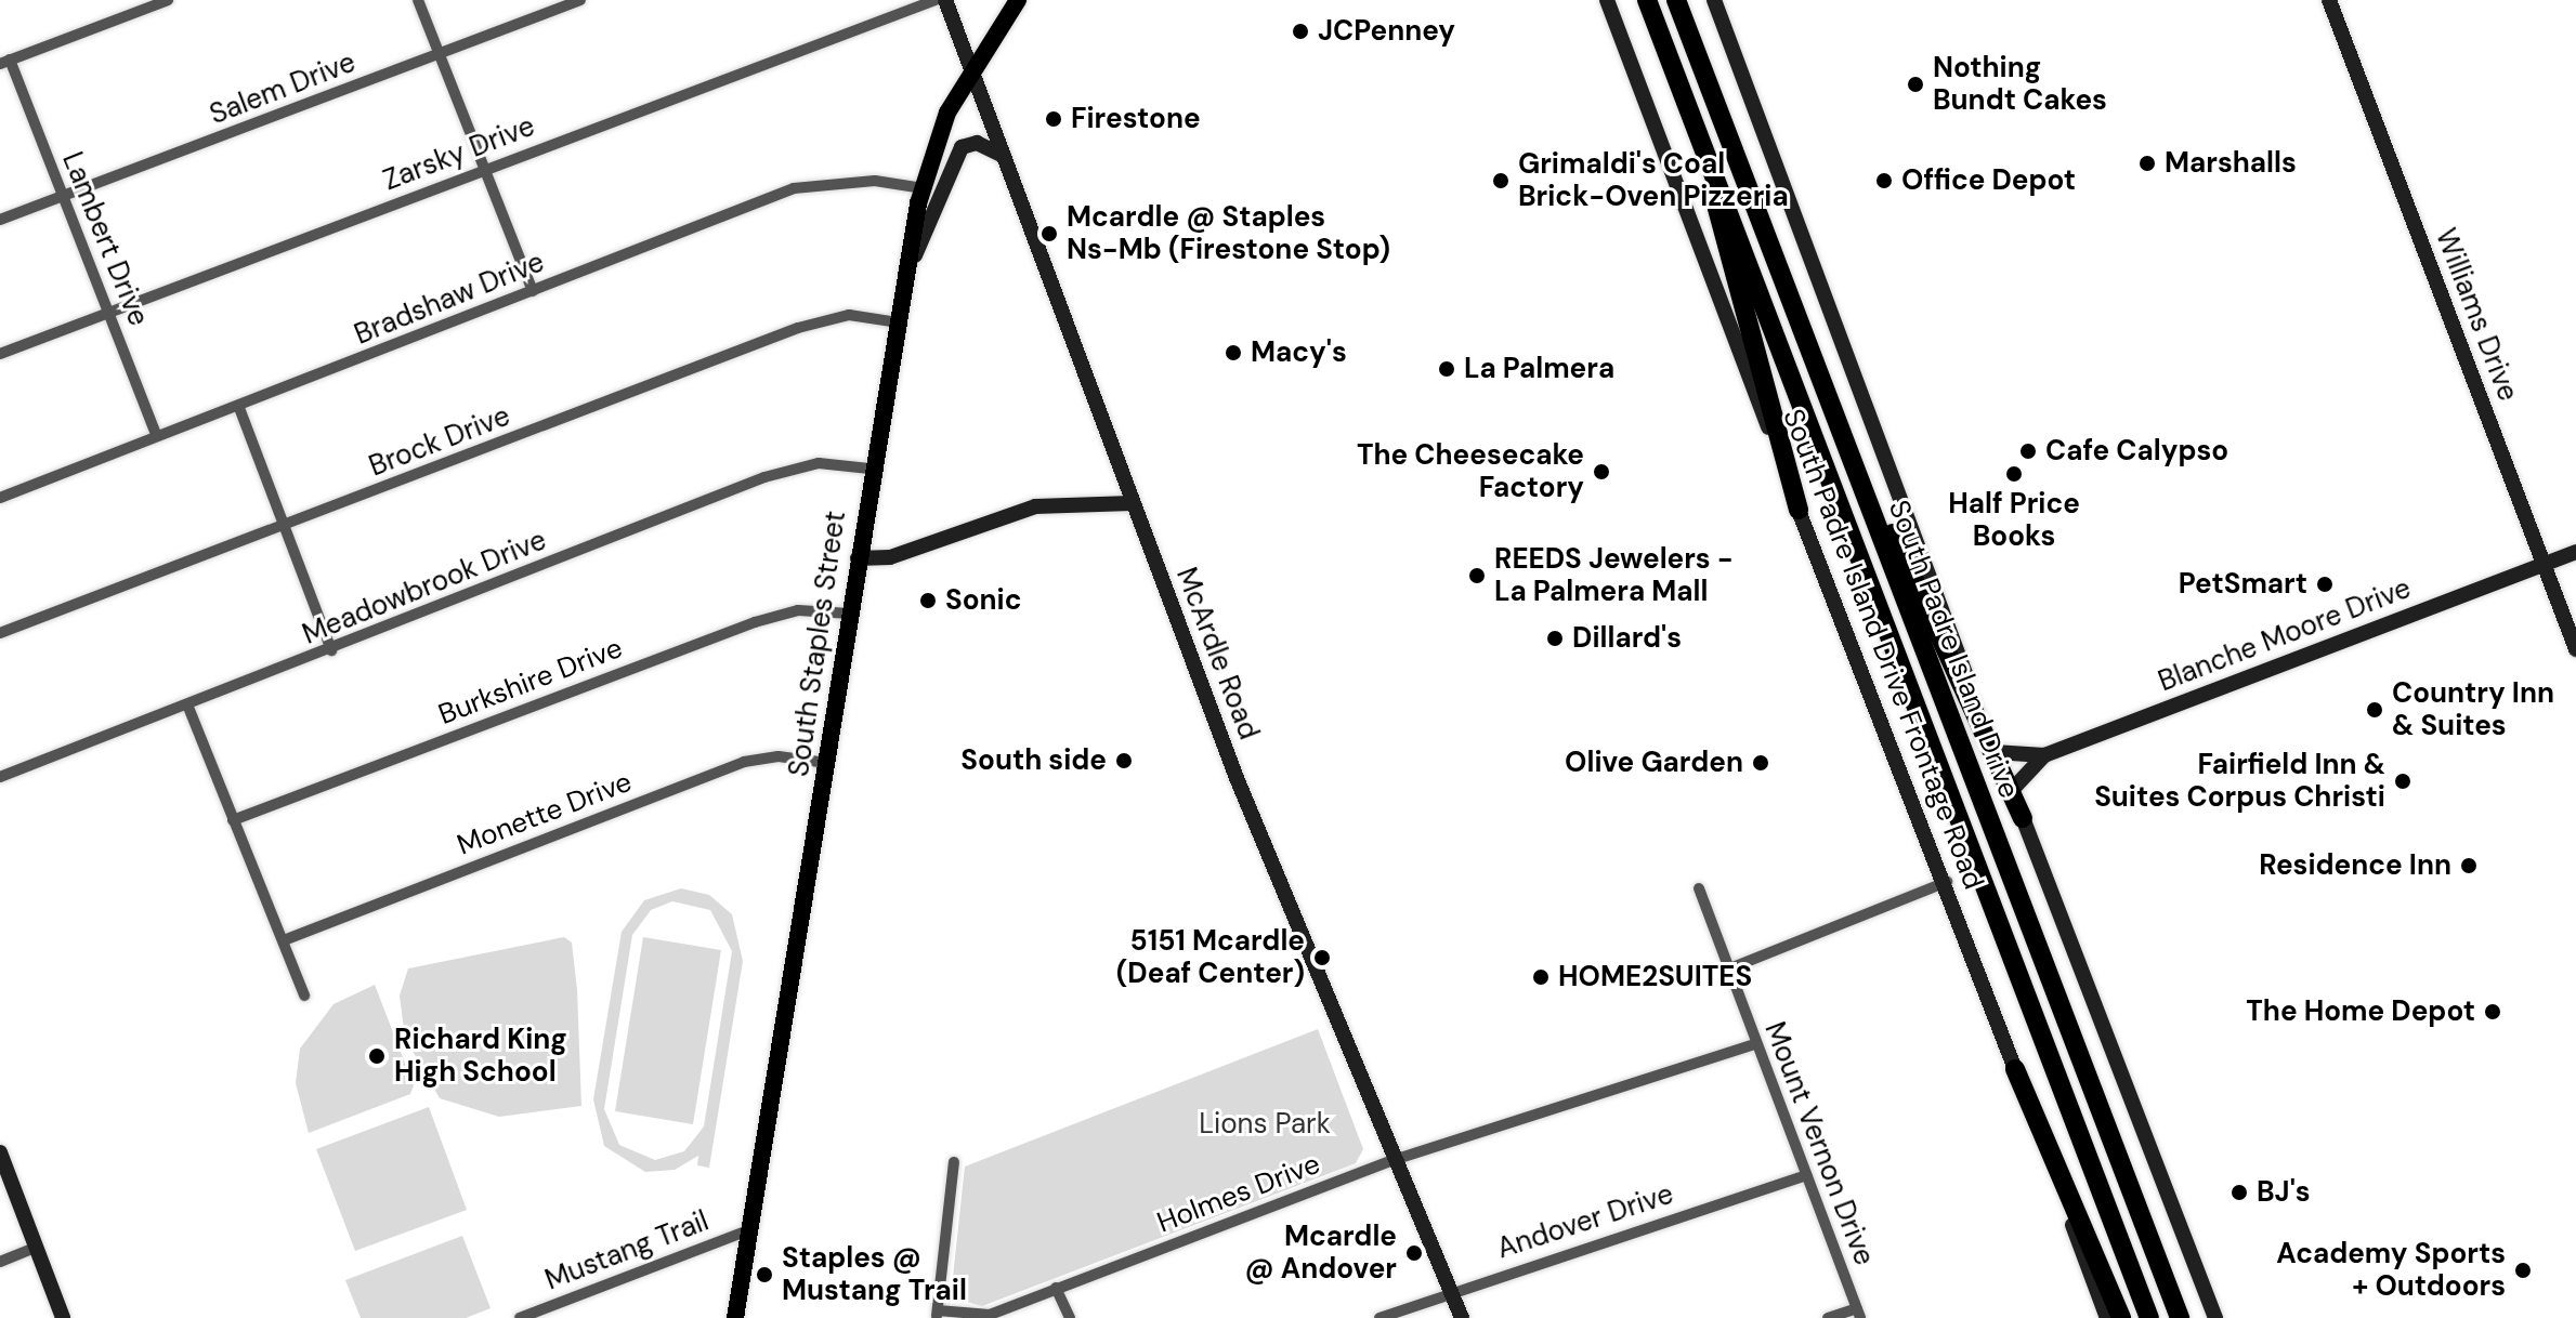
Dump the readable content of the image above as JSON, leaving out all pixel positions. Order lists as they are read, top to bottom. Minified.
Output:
{"streets":{"highway":["South Padre Island Drive"],"main road":["Williams Drive","Blanche Moore Drive","South Staples Street","South Padre Island Drive Frontage Road","McArdle Road"],"street":["Salem Drive","Zarsky Drive","Lambert Drive","Bradshaw Drive","Brock Drive","Meadowbrook Drive","Burkshire Drive","Monette Drive","Mount Vernon Drive","Holmes Drive","Andover Drive","Mustang Trail"]},"crossings":[["Salem Drive","Lambert Drive"],["Zarsky Drive","Lambert Drive"],["Lambert Drive","Bradshaw Drive"],["Bradshaw Drive","South Staples Street"],["Williams Drive","Blanche Moore Drive"],["Brock Drive","South Staples Street"],["Meadowbrook Drive","South Staples Street"],["South Staples Street","McArdle Road"],["South Staples Street","Burkshire Drive"],["South Staples Street","Monette Drive"],["South Staples Street","Mustang Trail"],["McArdle Road","Holmes Drive"],["McArdle Road","Andover Drive"],["Mount Vernon Drive","Holmes Drive"],["Mount Vernon Drive","Andover Drive"]],"parks":["Lions Park"],"places":["JCPenney","Nothing Bundt Cakes","Firestone","Marshalls","Grimaldi's Coal Brick-Oven Pizzeria","Office Depot","Mcardle @ Staples Ns-Mb (Firestone Stop)","Macy's","La Palmera","Cafe Calypso","The Cheesecake Factory","Half Price Books","REEDS Jewelers - La Palmera Mall","PetSmart","Sonic","Dillard's","Country Inn & Suites","South side","Olive Garden","Fairfield Inn & Suites Corpus Christi","Residence Inn","5151 Mcardle (Deaf Center)","HOME2SUITES","The Home Depot","Richard King High School","BJ's","Mcardle @ Andover","Academy Sports + Outdoors","Staples @ Mustang Trail"]}
